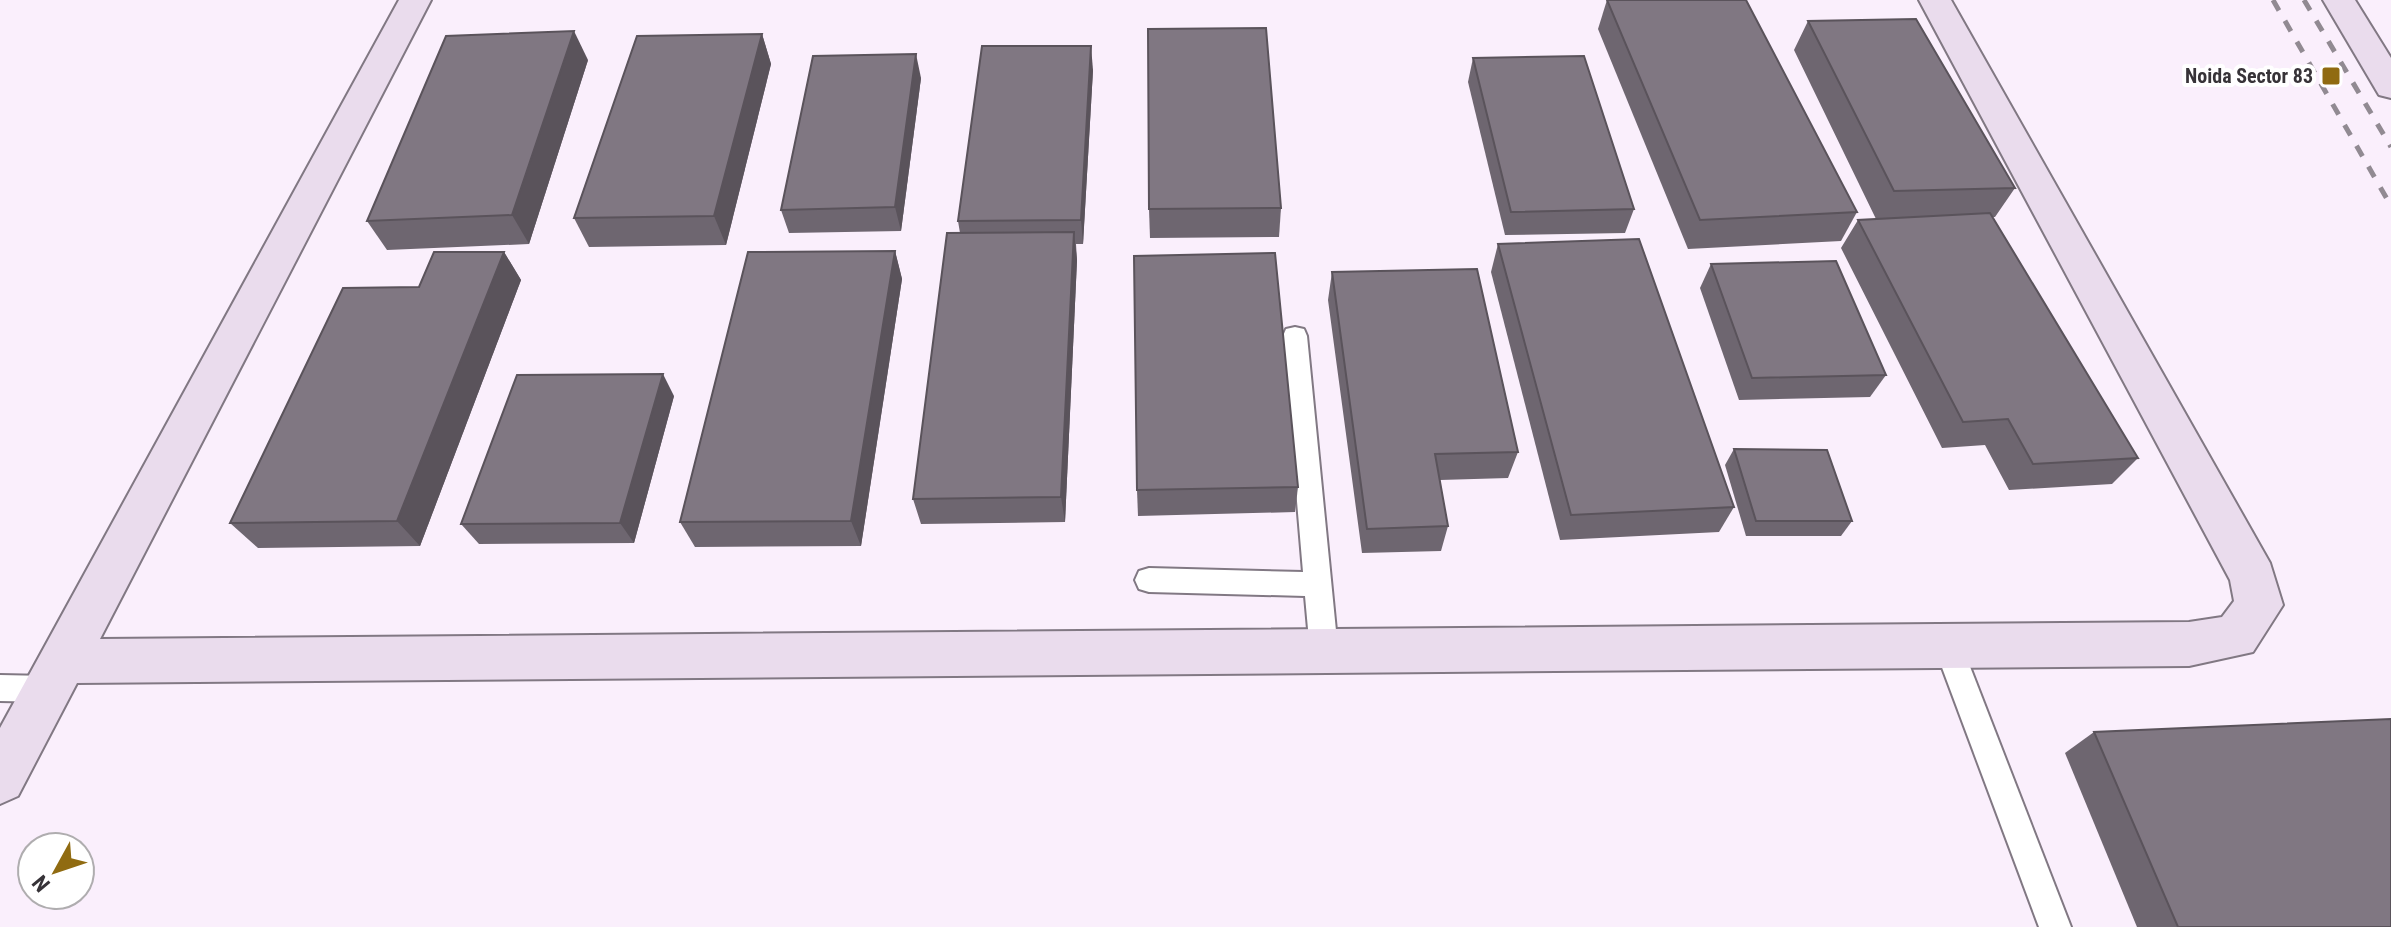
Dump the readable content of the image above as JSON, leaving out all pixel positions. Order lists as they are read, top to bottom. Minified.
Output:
{"places":{"transit":["Noida Sector 83"]},"north":"bottom left"}
